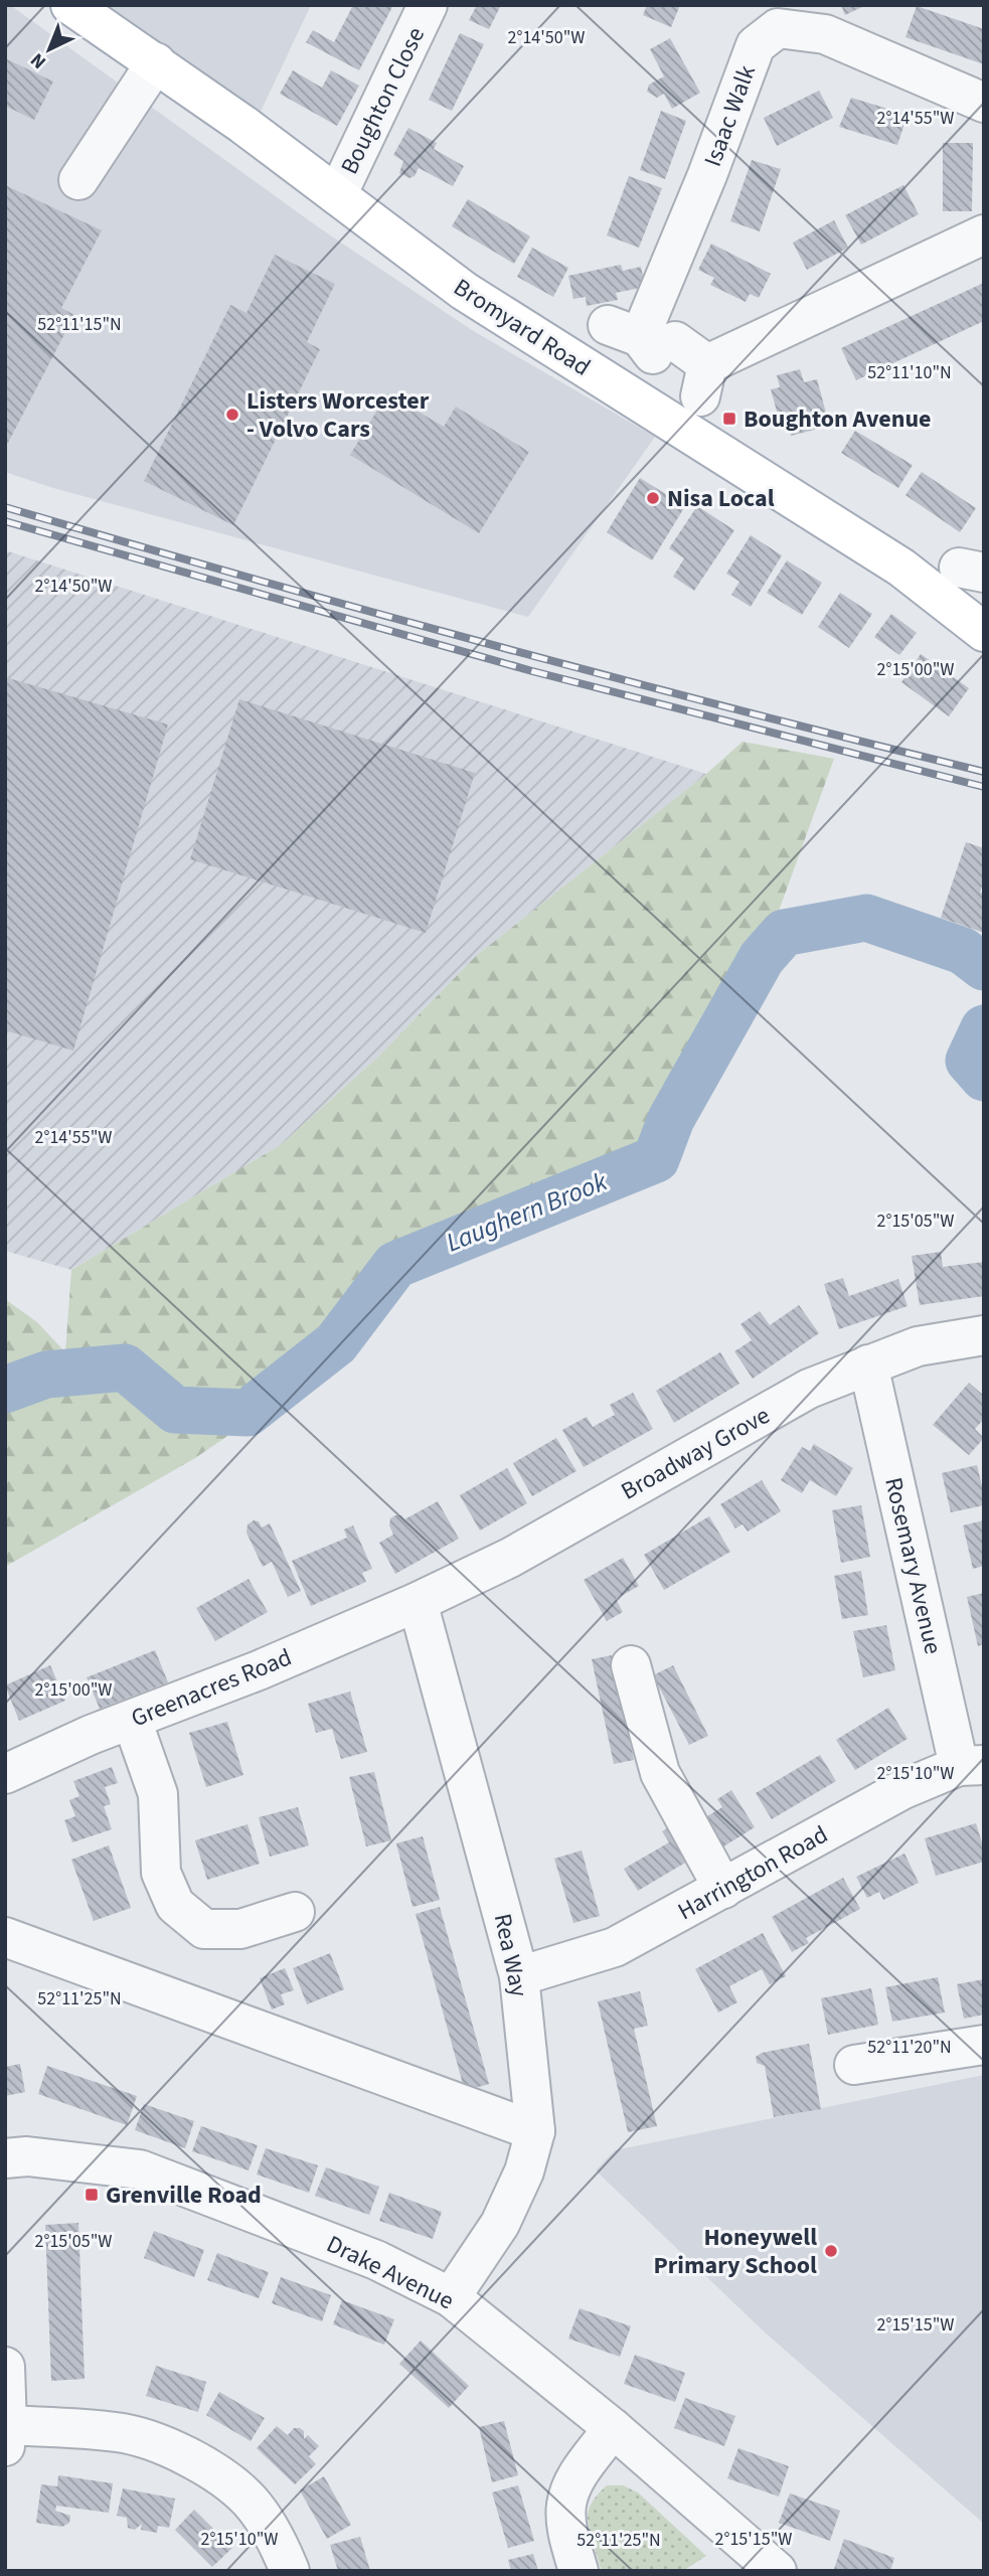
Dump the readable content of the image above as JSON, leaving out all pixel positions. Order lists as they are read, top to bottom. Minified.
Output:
{"streets":{"main road":["Bromyard Road"],"street":["Boughton Close","Isaac Walk","Broadway Grove","Rosemary Avenue","Greenacres Road","Harrington Road","Rea Way","Drake Avenue"]},"crossings":[["Boughton Close","Bromyard Road"],["Broadway Grove","Rosemary Avenue"],["Broadway Grove","Greenacres Road"],["Broadway Grove","Rea Way"],["Rosemary Avenue","Harrington Road"],["Greenacres Road","Rea Way"],["Harrington Road","Rea Way"],["Rea Way","Drake Avenue"]],"water":["Laughern Brook"],"places":{"other":["Listers Worcester - Volvo Cars","Nisa Local","Honeywell Primary School"],"transit":["Boughton Avenue","Grenville Road"]},"north":"bottom left","coordinates":["2°14'50\"W","2°14'55\"W","52°11'15\"N","52°11'10\"N","2°15'00\"W","2°15'05\"W","2°15'10\"W","52°11'25\"N","52°11'20\"N","2°15'15\"W"]}
